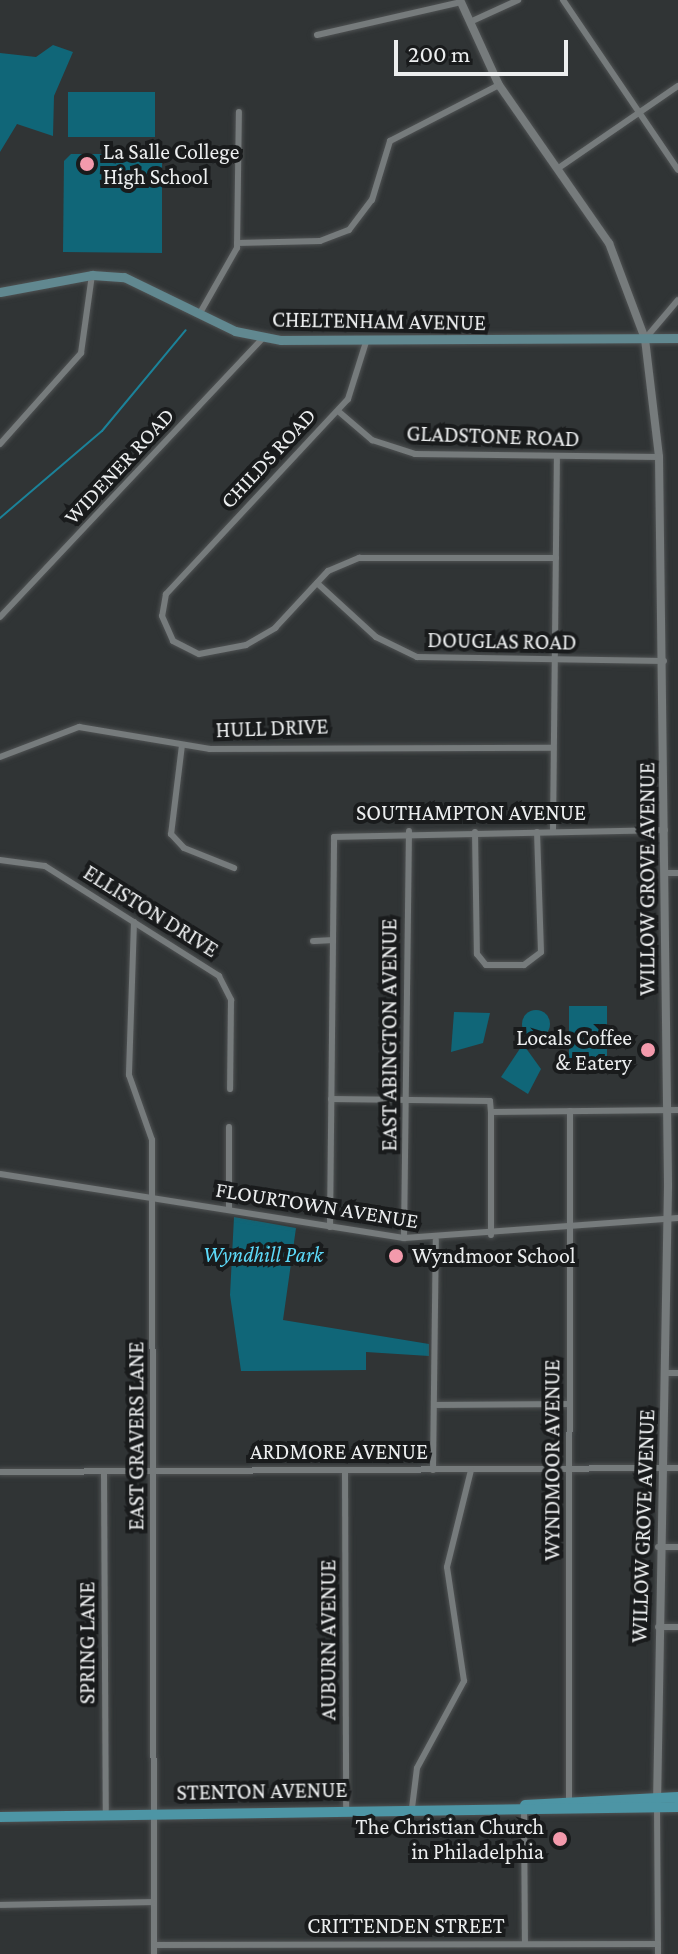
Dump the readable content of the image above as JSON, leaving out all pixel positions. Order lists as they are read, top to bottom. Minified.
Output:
{"streets":{"main road":["CHELTENHAM AVENUE","STENTON AVENUE"],"street":["GLADSTONE ROAD","CHILDS ROAD","WIDENER ROAD","DOUGLAS ROAD","HULL DRIVE","SOUTHAMPTON AVENUE","WILLOW GROVE AVENUE","ELLISTON DRIVE","EAST ABINGTON AVENUE","FLOURTOWN AVENUE","EAST GRAVERS LANE","ARDMORE AVENUE","WYNDMOOR AVENUE","AUBURN AVENUE","SPRING LANE","CRITTENDEN STREET"]},"crossings":[["CHELTENHAM AVENUE","CHILDS ROAD"],["CHELTENHAM AVENUE","WIDENER ROAD"],["CHELTENHAM AVENUE","WILLOW GROVE AVENUE"],["GLADSTONE ROAD","CHILDS ROAD"],["GLADSTONE ROAD","WILLOW GROVE AVENUE"],["CHILDS ROAD","DOUGLAS ROAD"],["DOUGLAS ROAD","WILLOW GROVE AVENUE"],["SOUTHAMPTON AVENUE","WILLOW GROVE AVENUE"],["SOUTHAMPTON AVENUE","EAST ABINGTON AVENUE"],["WILLOW GROVE AVENUE","FLOURTOWN AVENUE"],["WILLOW GROVE AVENUE","ARDMORE AVENUE"],["WILLOW GROVE AVENUE","STENTON AVENUE"],["ELLISTON DRIVE","EAST GRAVERS LANE"],["EAST ABINGTON AVENUE","FLOURTOWN AVENUE"],["FLOURTOWN AVENUE","EAST GRAVERS LANE"],["FLOURTOWN AVENUE","WYNDMOOR AVENUE"],["EAST GRAVERS LANE","ARDMORE AVENUE"],["EAST GRAVERS LANE","STENTON AVENUE"],["EAST GRAVERS LANE","CRITTENDEN STREET"],["ARDMORE AVENUE","WYNDMOOR AVENUE"],["ARDMORE AVENUE","AUBURN AVENUE"],["ARDMORE AVENUE","SPRING LANE"],["WYNDMOOR AVENUE","STENTON AVENUE"],["AUBURN AVENUE","STENTON AVENUE"],["SPRING LANE","STENTON AVENUE"]],"parks":["Wyndhill Park"],"places":["La Salle College High School","Locals Coffee & Eatery","Wyndmoor School","The Christian Church in Philadelphia"],"scale_bar":"200 m"}
